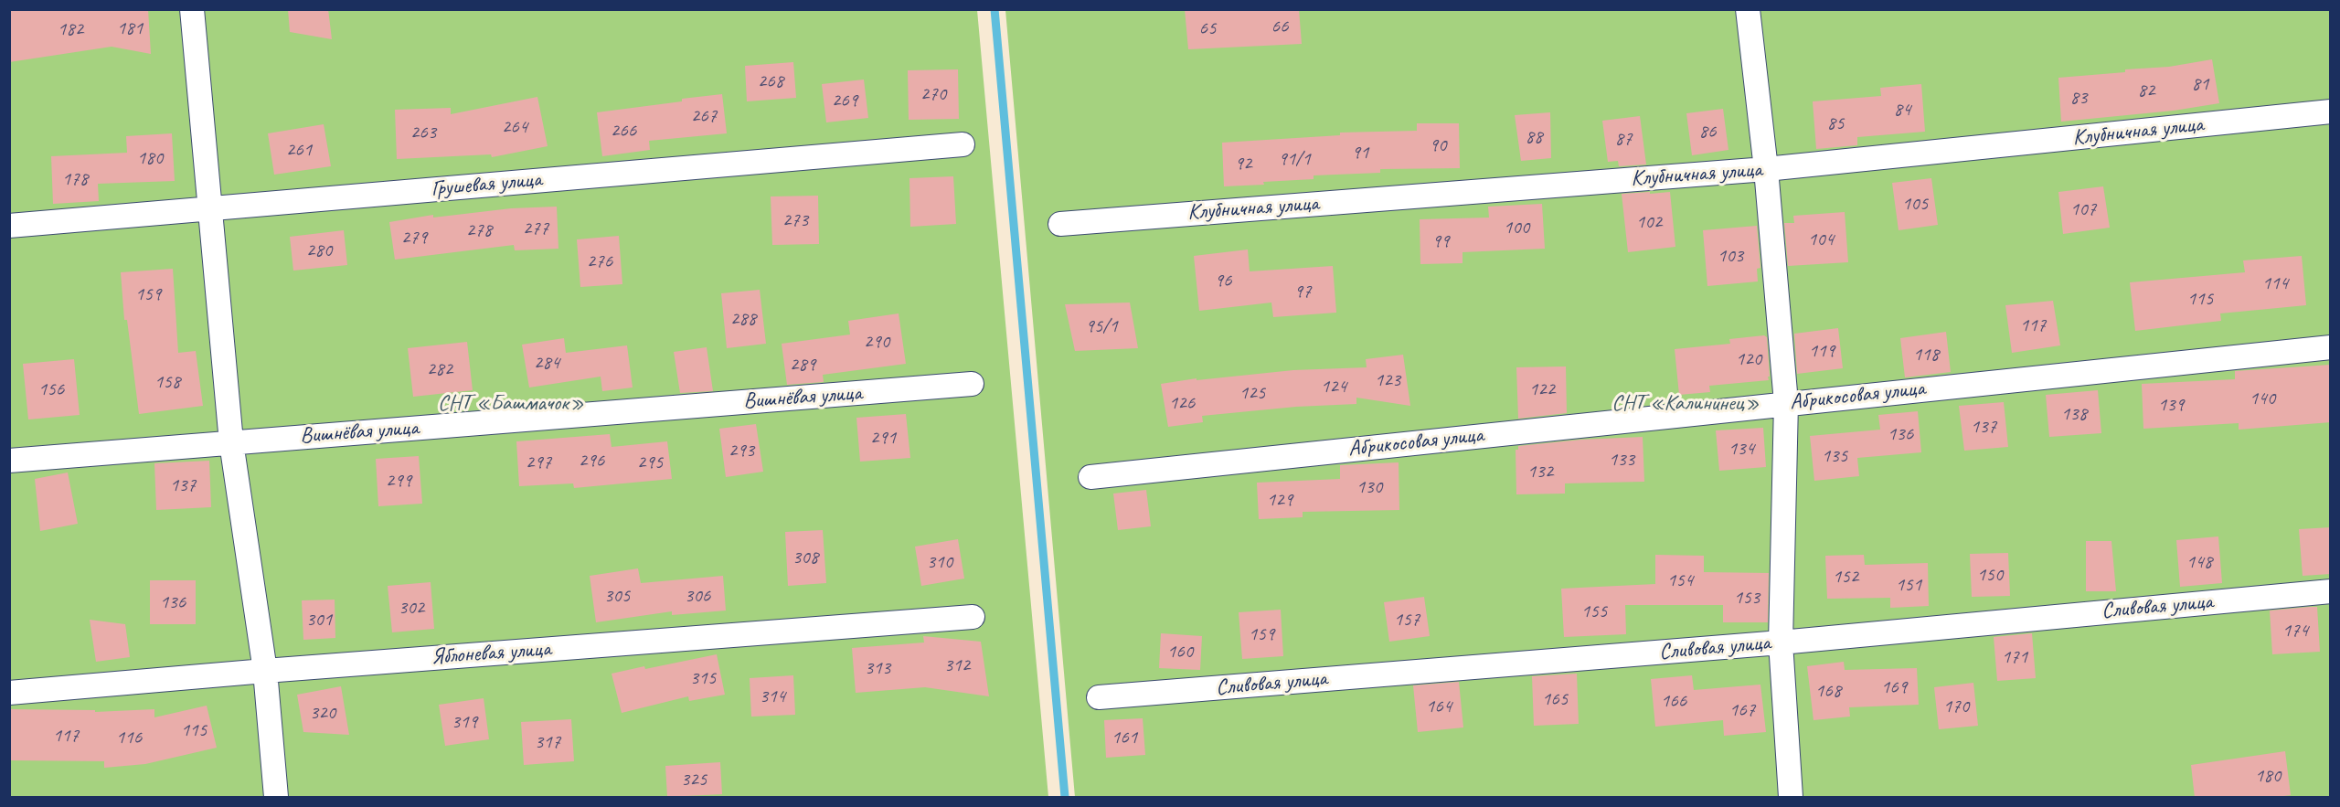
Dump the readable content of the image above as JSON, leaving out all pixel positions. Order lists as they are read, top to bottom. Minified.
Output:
{"streets":{"street":["Клубничная улица","Грушевая улица","Абрикосовая улица","Вишнёвая улица","Сливовая улица","Яблоневая улица"]},"parks":["СНТ «Башмачок»","СНТ «Калининец»"],"house_numbers":["66","181","65","182","268","81","82","270","83","269","84","267","85","264","266","86","263","88","87","90","261","91","180","91/1","92","178","105","107","273","102","100","277","278","279","104","99","280","103","276","96","114","97","159","115","288","117","95/1","290","119","118","120","284","289","282","123","158","124","156","122","125","140","126","139","138","137","136","291","134","293","135","133","296","297","295","132","299","137","130","129","308","310","148","150","152","154","151","305","306","153","136","302","155","301","157","174","159","160","171","312","313","315","169","168","314","165","166","164","170","167","320","319","115","117","116","161","317","180","325"]}
